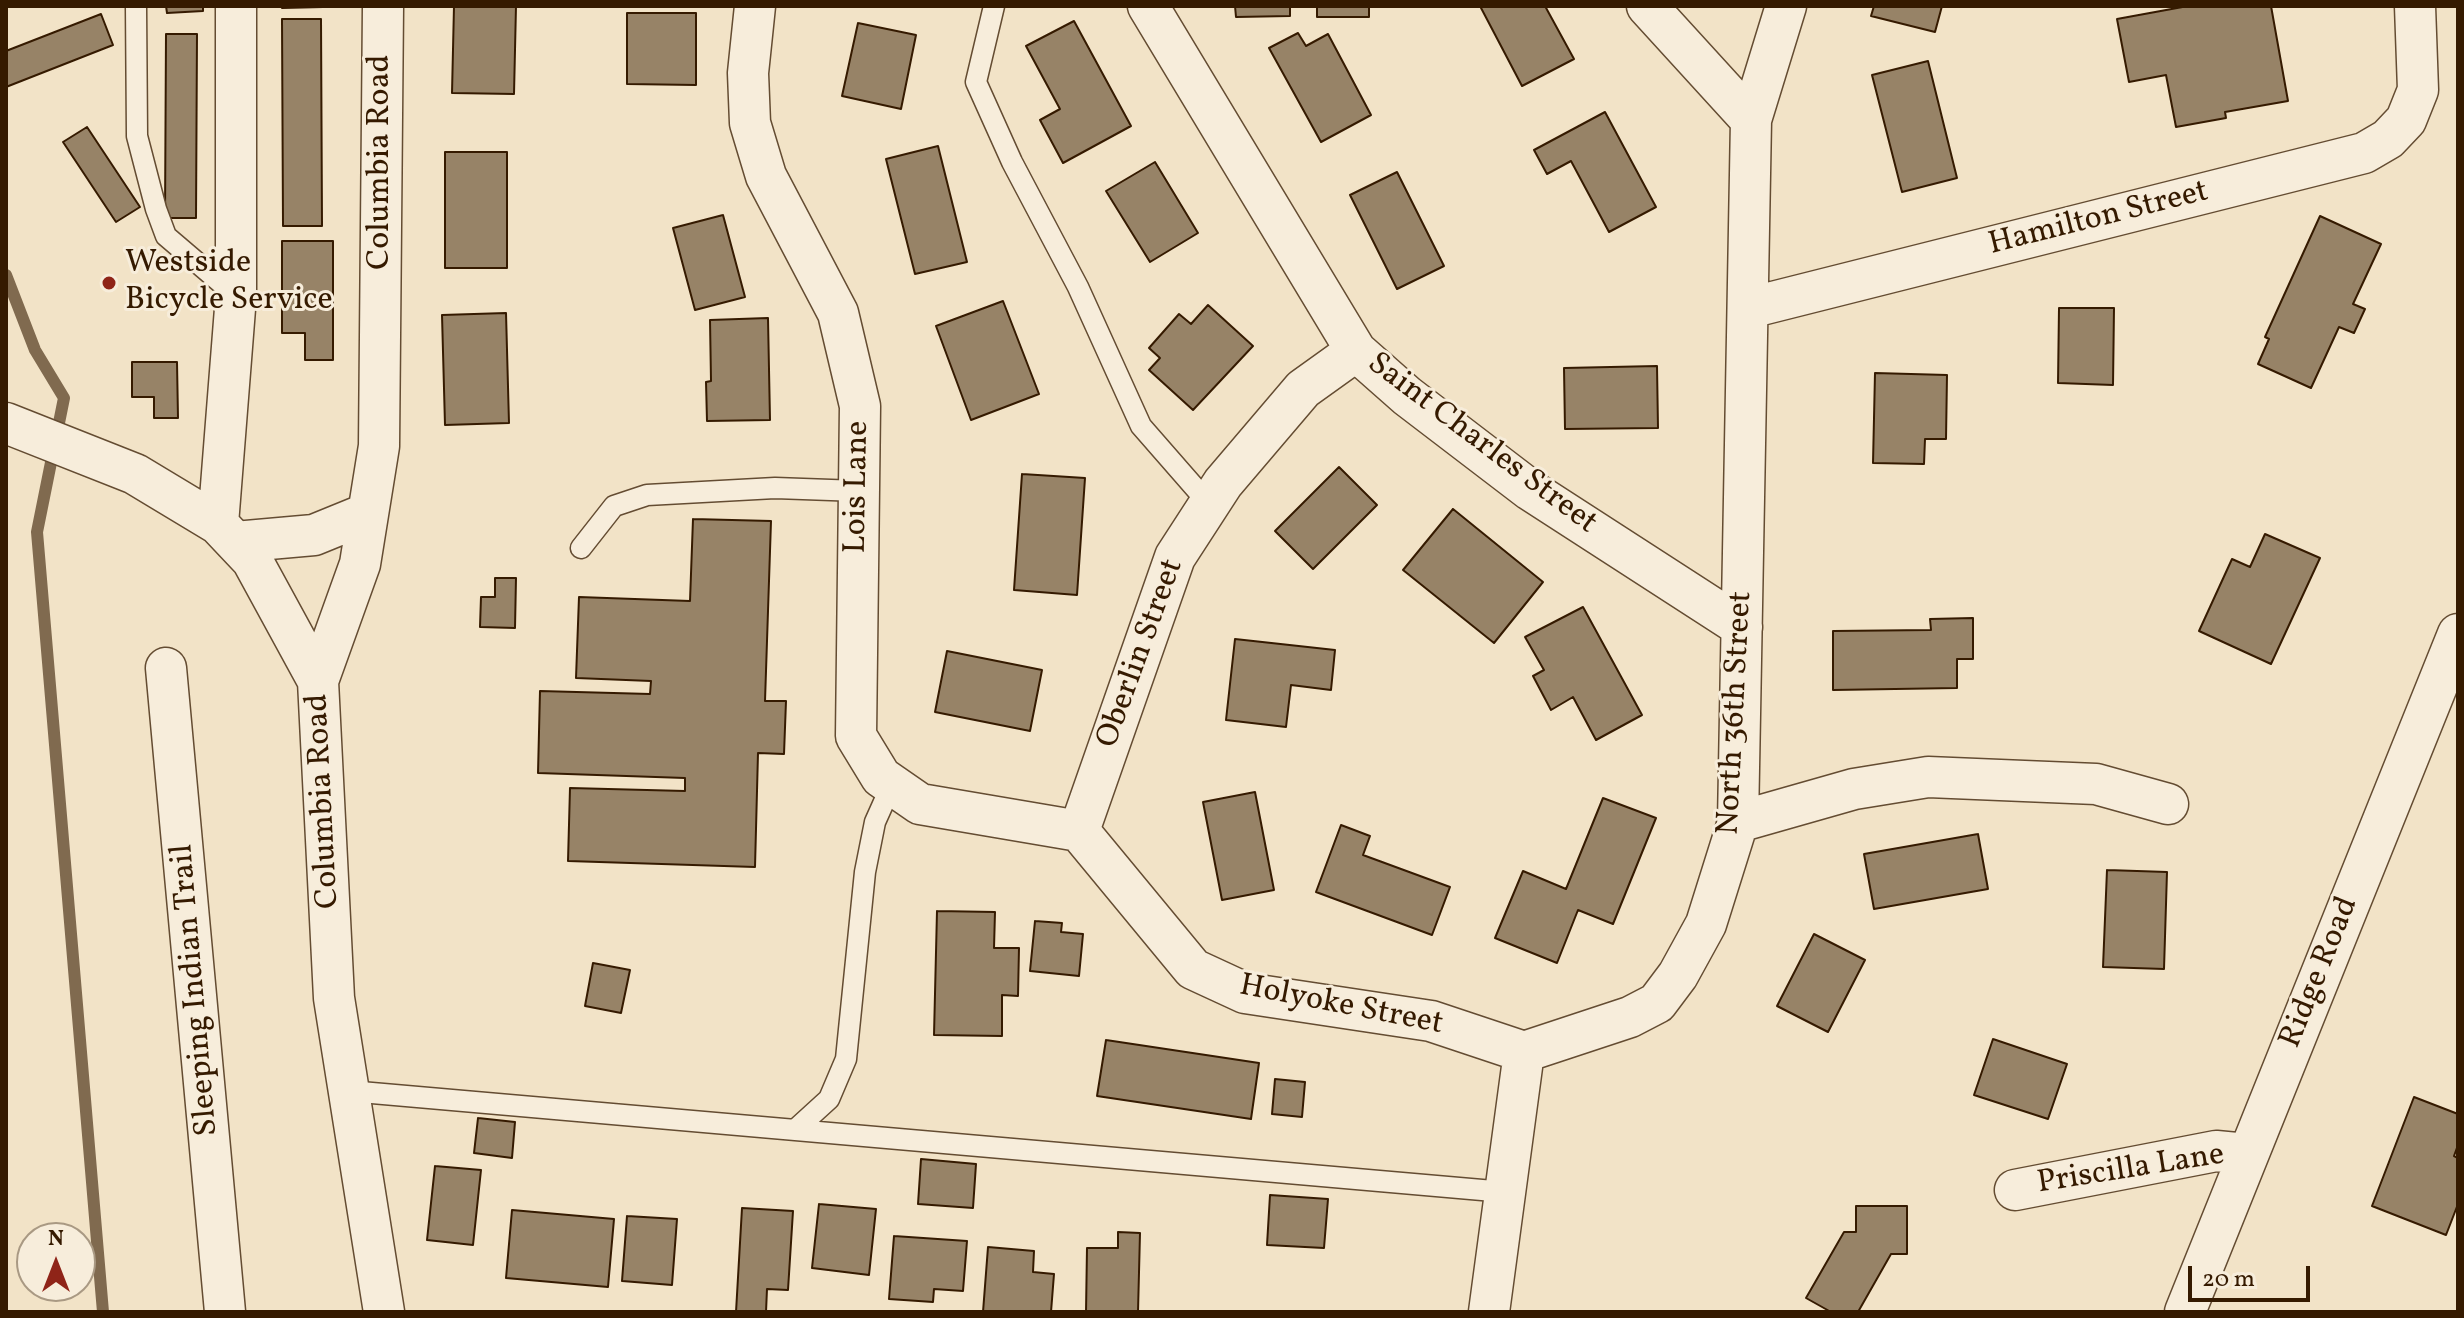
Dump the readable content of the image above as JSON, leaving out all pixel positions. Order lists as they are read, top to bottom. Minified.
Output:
{"streets":{"street":["Columbia Road","Hamilton Street","Saint Charles Street","Lois Lane","Oberlin Street","North 36th Street","Ridge Road","Sleeping Indian Trail","Holyoke Street","Priscilla Lane"]},"crossings":[["Hamilton Street","North 36th Street"],["Saint Charles Street","Oberlin Street"],["Saint Charles Street","North 36th Street"],["Lois Lane","Oberlin Street"],["Lois Lane","Holyoke Street"],["Oberlin Street","Holyoke Street"],["North 36th Street","Holyoke Street"],["Ridge Road","Priscilla Lane"]],"places":["Westside Bicycle Service"],"scale_bar":"20 m","north":"top"}
